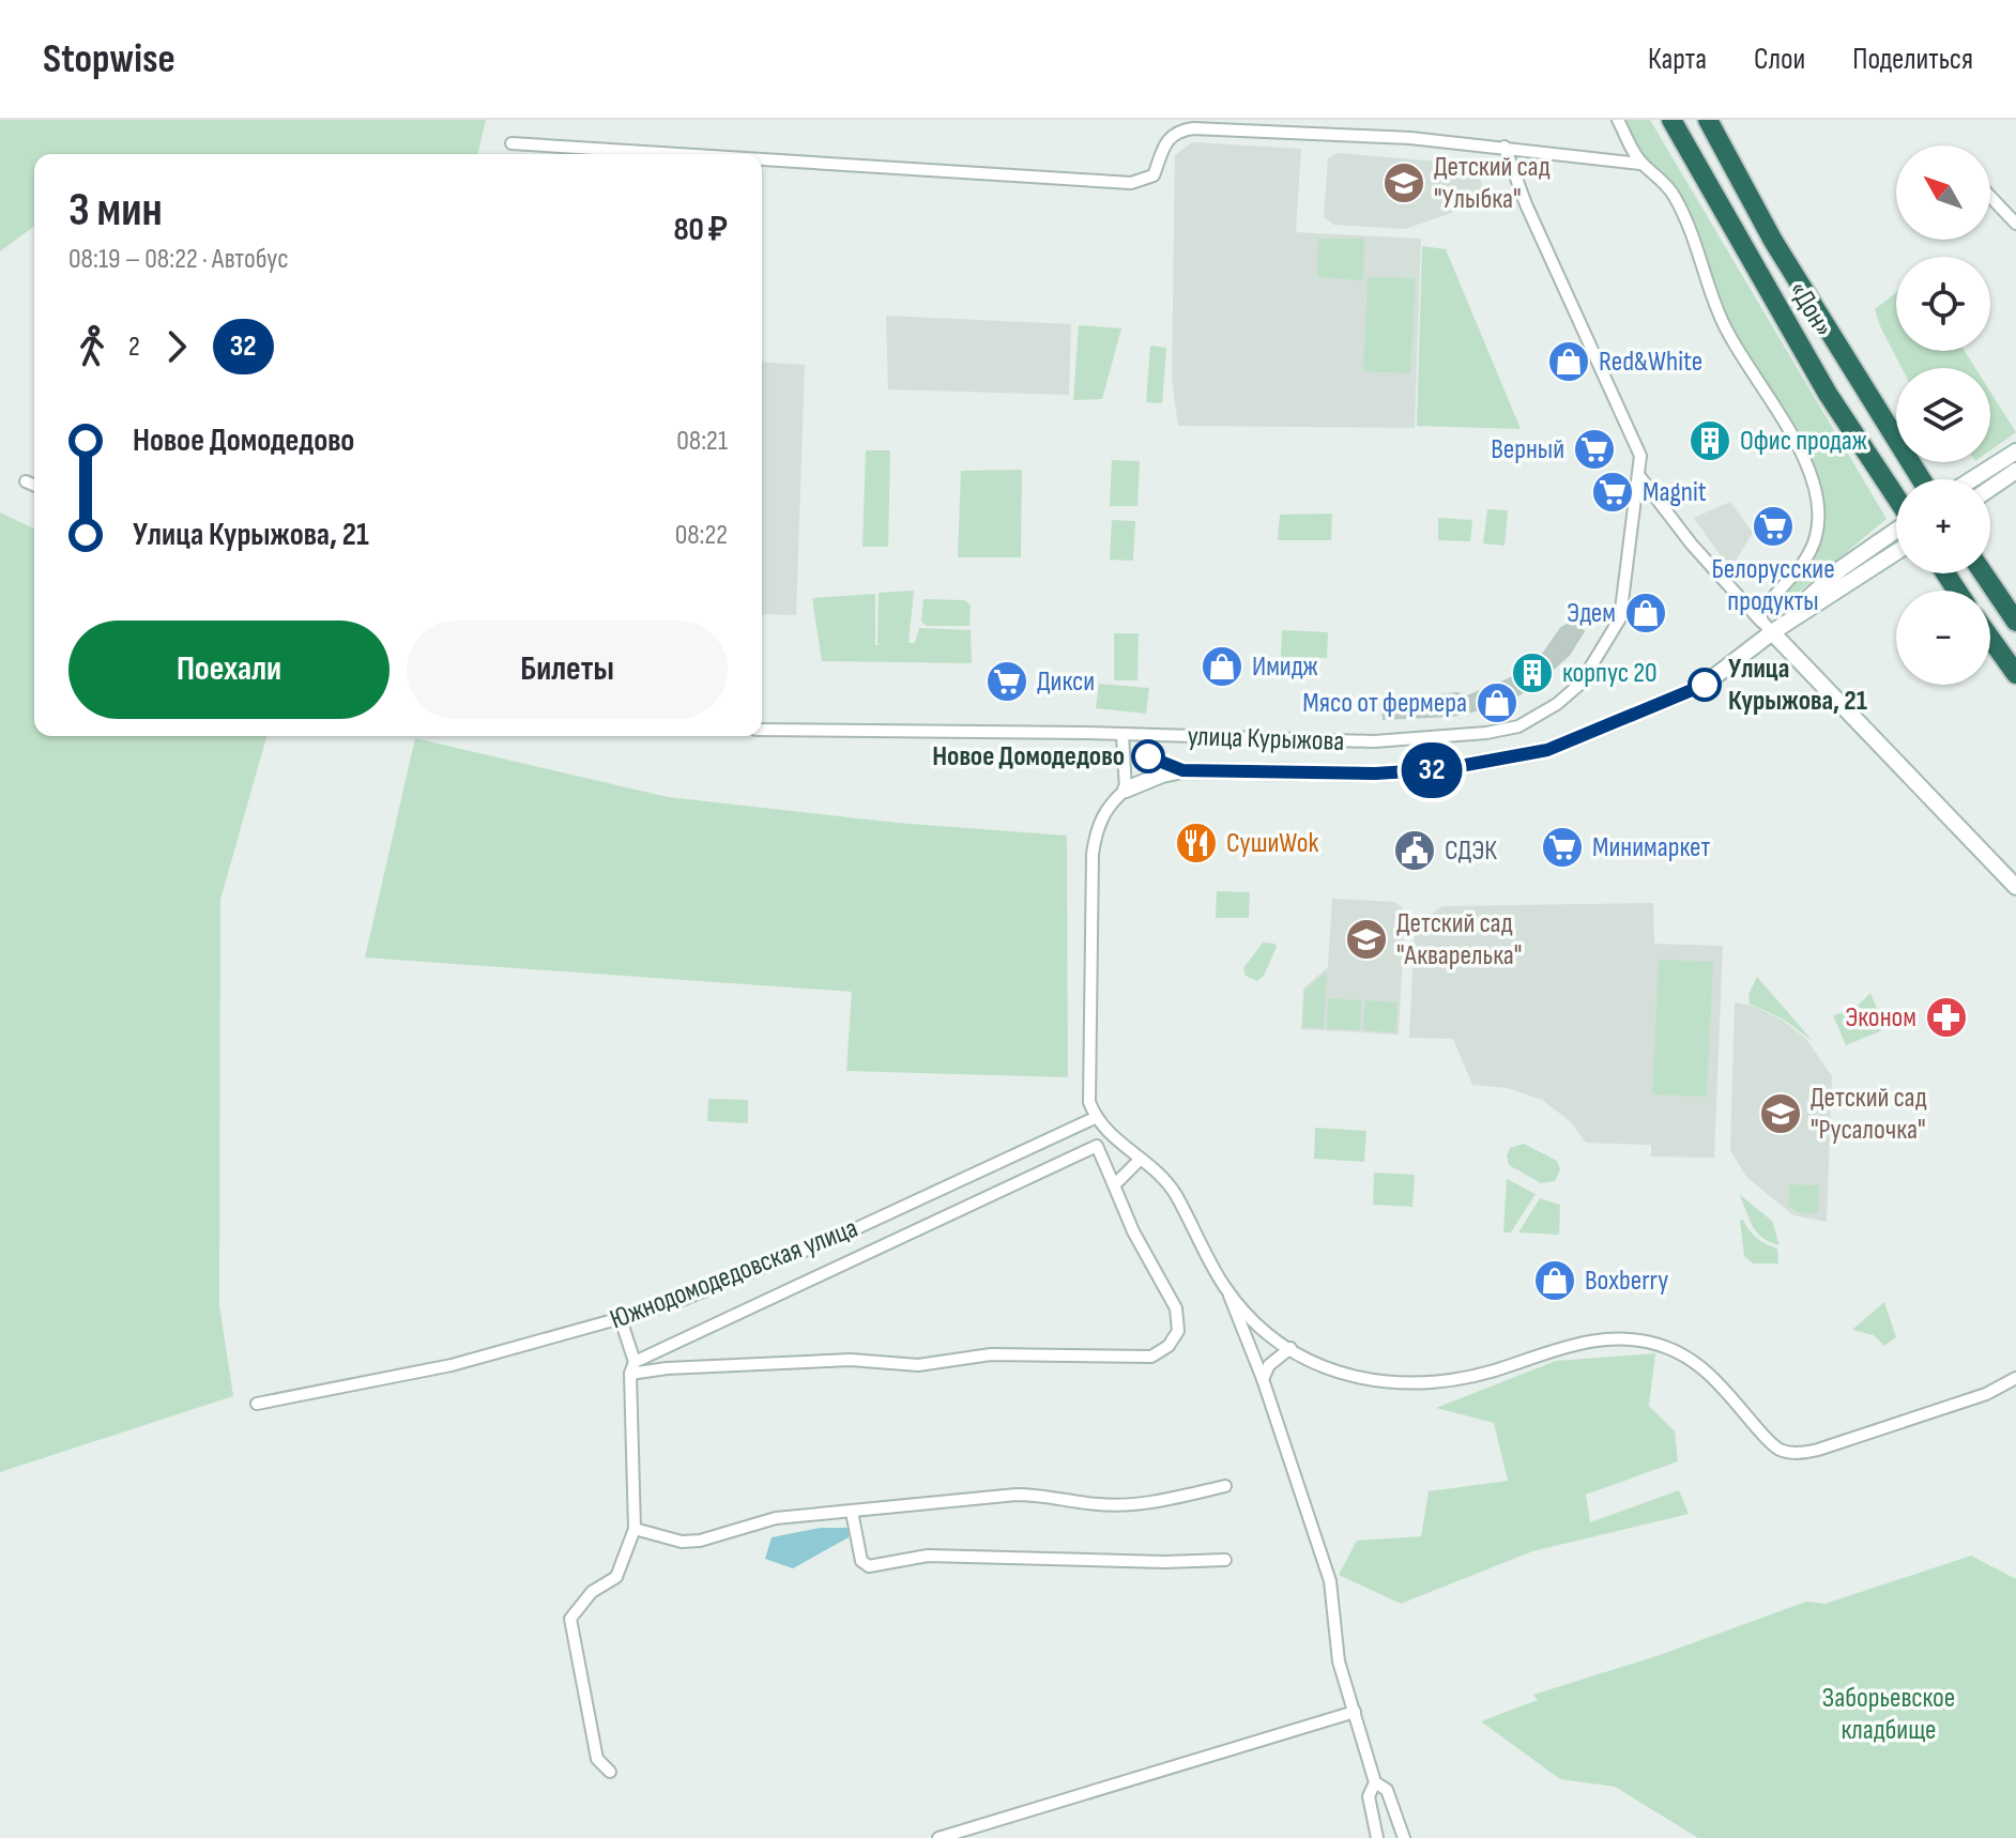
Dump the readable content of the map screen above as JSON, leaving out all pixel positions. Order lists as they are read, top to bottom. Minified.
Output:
{"streets":{"highway":["«Дон»"],"street":["улица Курыжова","Южнодомодедовская улица"]},"parks":["Заборьевское кладбище"],"places":{"school or university":["Детский сад \"Улыбка\"","Детский сад \"Акварелька\"","Детский сад \"Русалочка\""],"shop":["Red&White","Эдем","Имидж","Мясо от фермера","Boxberry"],"building":["Офис продаж","корпус 20"],"supermarket":["Верный","Magnit","Белорусские продукты","Дикси","Минимаркет"],"other":["Улица Курыжова, 21","Новое Домодедово"],"restaurant":["СушиWok"],"public building":["СДЭК"],"pharmacy":["Эконом"]},"lines":["bus line 32"],"north":"top left","page":{"header":"Stopwise","nav":["Карта","Слои","Поделиться"],"on_map":"32","map_buttons":["+","−"],"heading":["3 мин","08:19 – 08:22 · Автобус","80 ₽"],"legs":["2","32"],"list":[{"name":"Новое Домодедово","value":"08:21"},{"name":"Улица Курыжова, 21","value":"08:22"}],"buttons":["Поехали","Билеты"]}}
